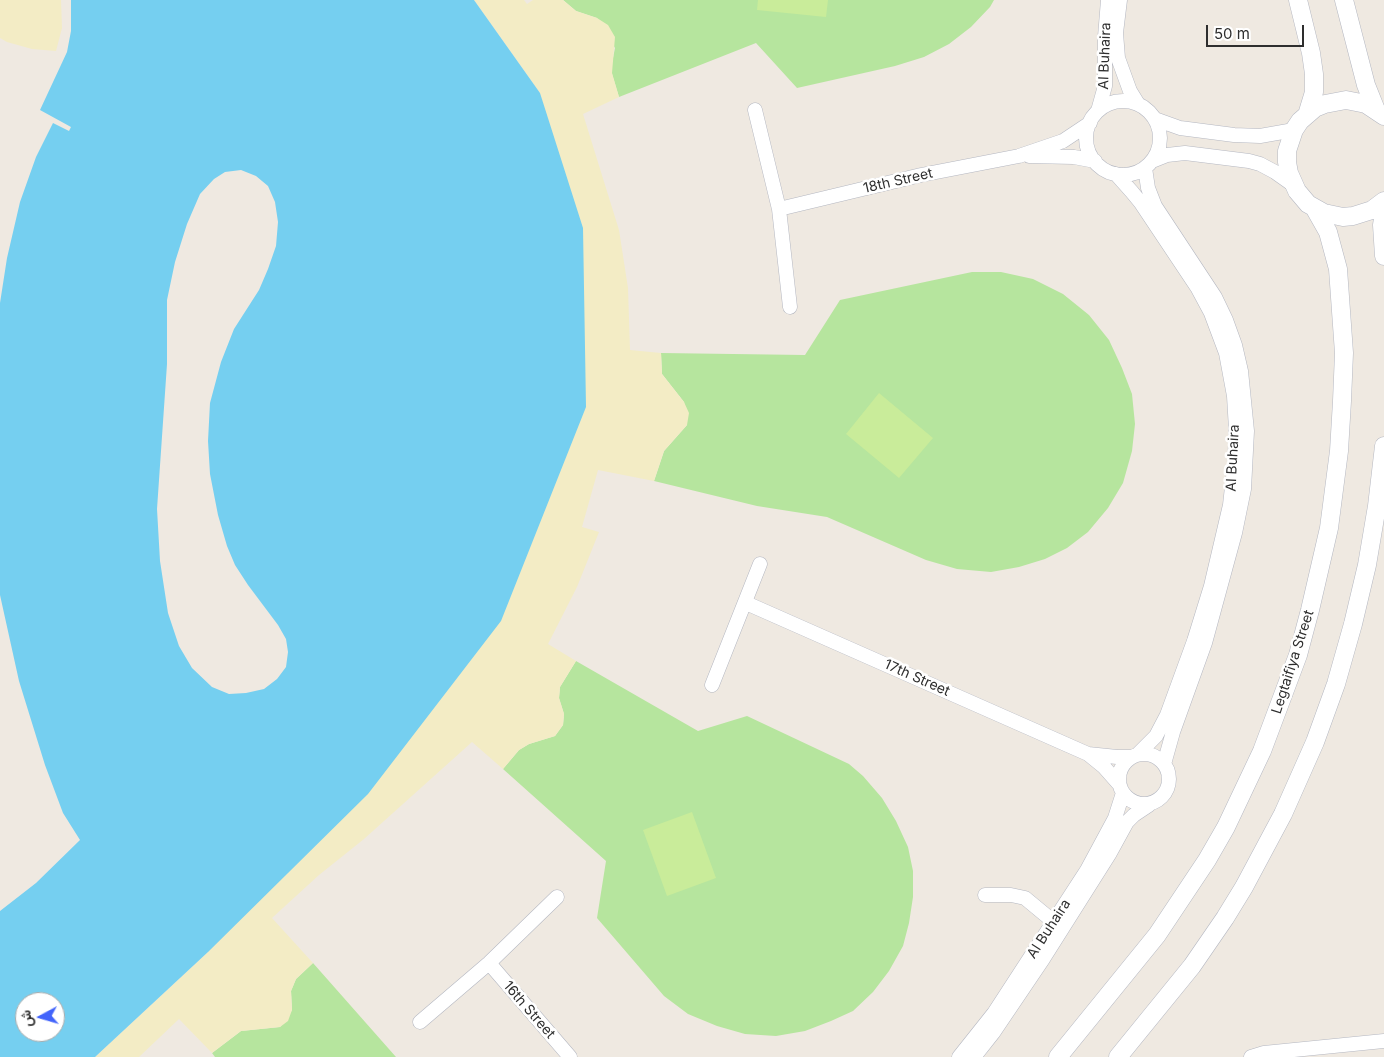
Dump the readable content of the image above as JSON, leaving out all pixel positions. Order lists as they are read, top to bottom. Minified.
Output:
{"streets":{"street":["Al Buhaira","18th Street","Legtaifiya Street","17th Street","16th Street"]},"crossings":[["Al Buhaira","18th Street"],["Al Buhaira","17th Street"]],"scale_bar":"50 m","north":"left"}
